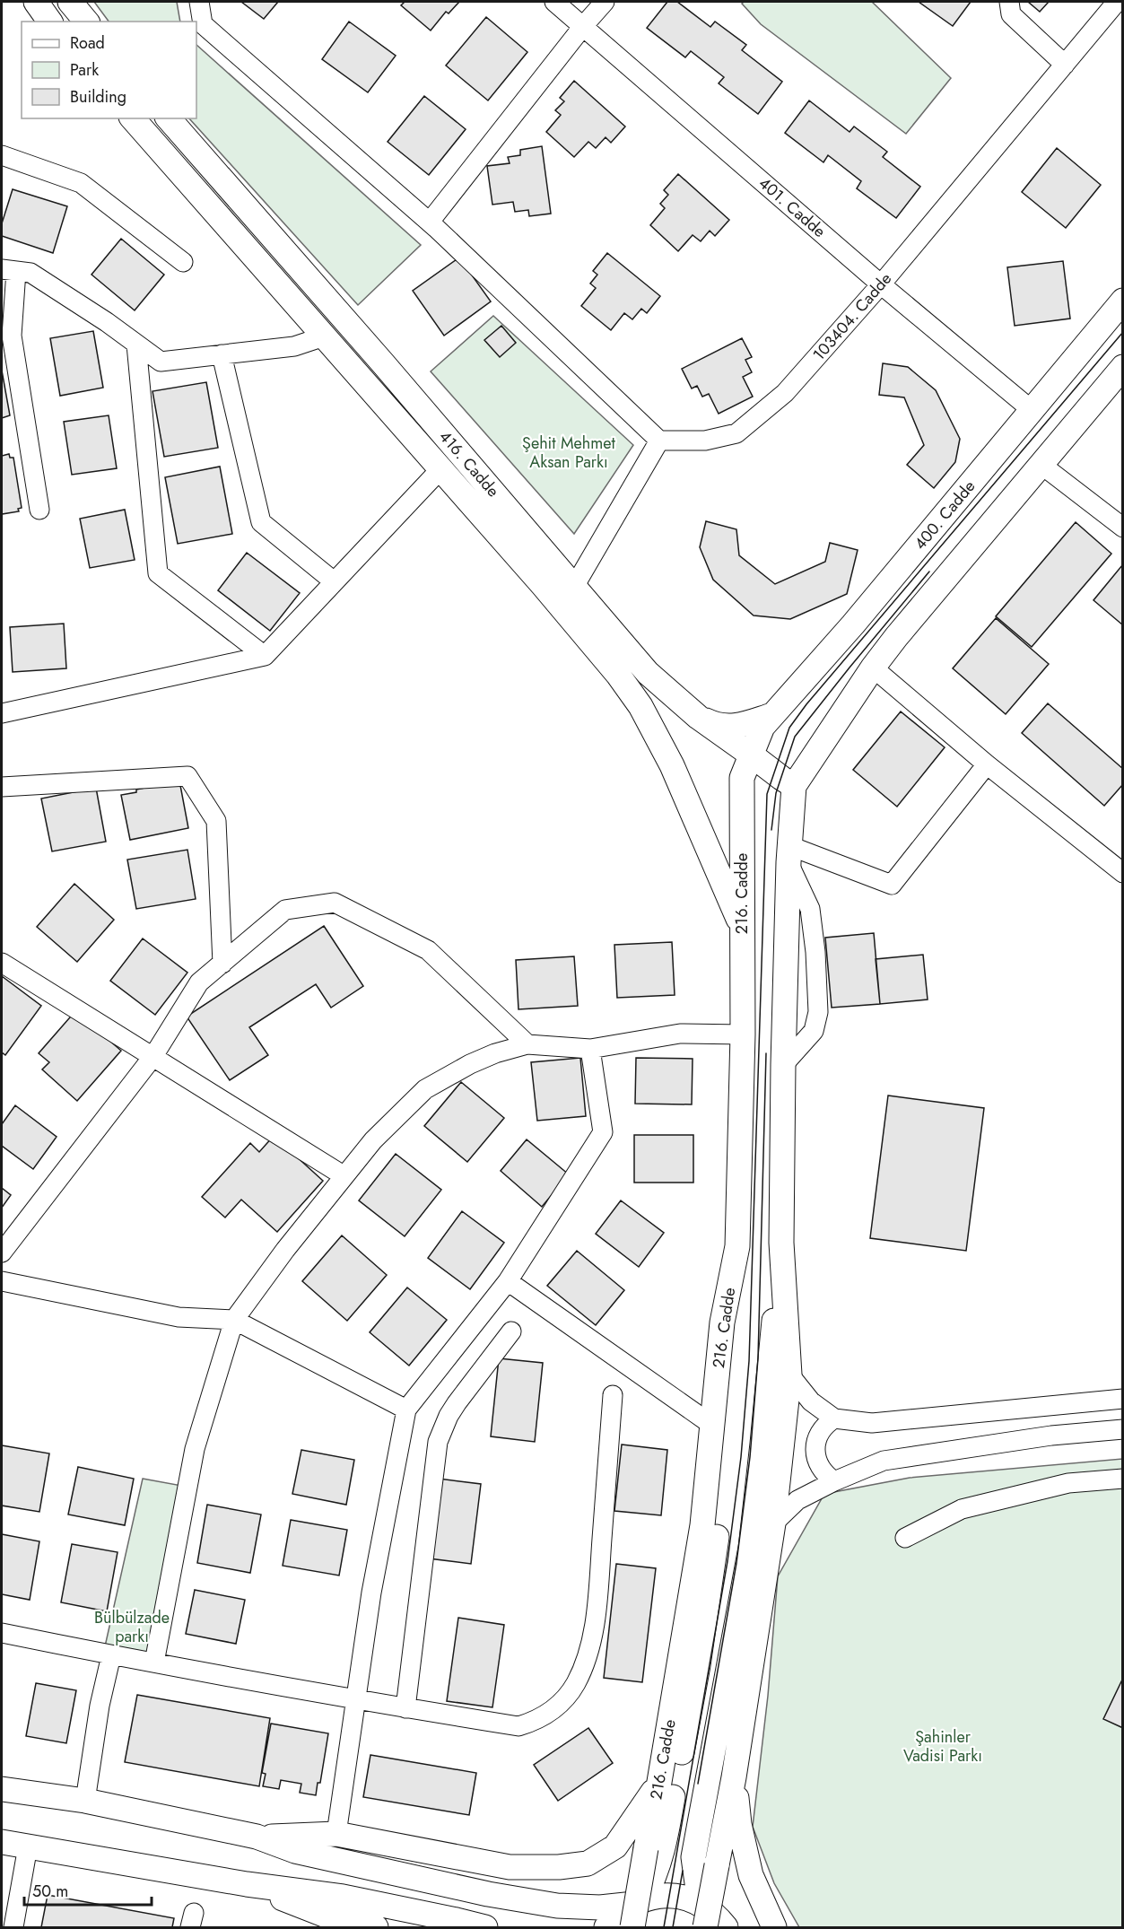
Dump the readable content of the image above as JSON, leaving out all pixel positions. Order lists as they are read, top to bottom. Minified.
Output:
{"streets":{"main road":["416. Cadde","400. Cadde","216. Cadde"],"street":["401. Cadde","103404. Cadde"]},"crossings":[["401. Cadde","103404. Cadde"],["401. Cadde","400. Cadde"],["416. Cadde","216. Cadde"],["400. Cadde","216. Cadde"]],"parks":["Şehit Mehmet Aksan Parkı","Bülbülzade parkı","Şahinler Vadisi Parkı"],"legend":["Road","Park","Building"],"scale_bar":"50 m"}
